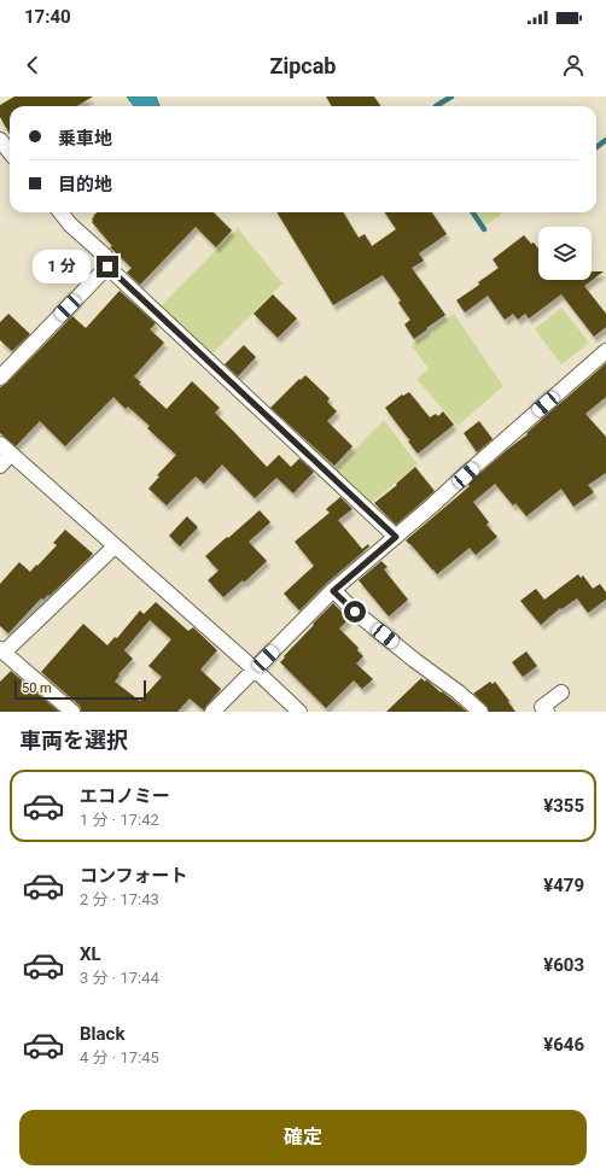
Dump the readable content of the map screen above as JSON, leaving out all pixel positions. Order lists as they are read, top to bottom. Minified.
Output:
{"scale_bar":"50 m","page":{"status":"17:40","header":"Zipcab","banner":["乗車地","目的地"],"bubble":"1 分","scale":"50 m","heading":"車両を選択","list":[{"name":"エコノミー","note":"1 分 · 17:42","value":"¥355"},{"name":"コンフォート","note":"2 分 · 17:43","value":"¥479"},{"name":"XL","note":"3 分 · 17:44","value":"¥603"},{"name":"Black","note":"4 分 · 17:45","value":"¥646"}],"buttons":"確定"}}
